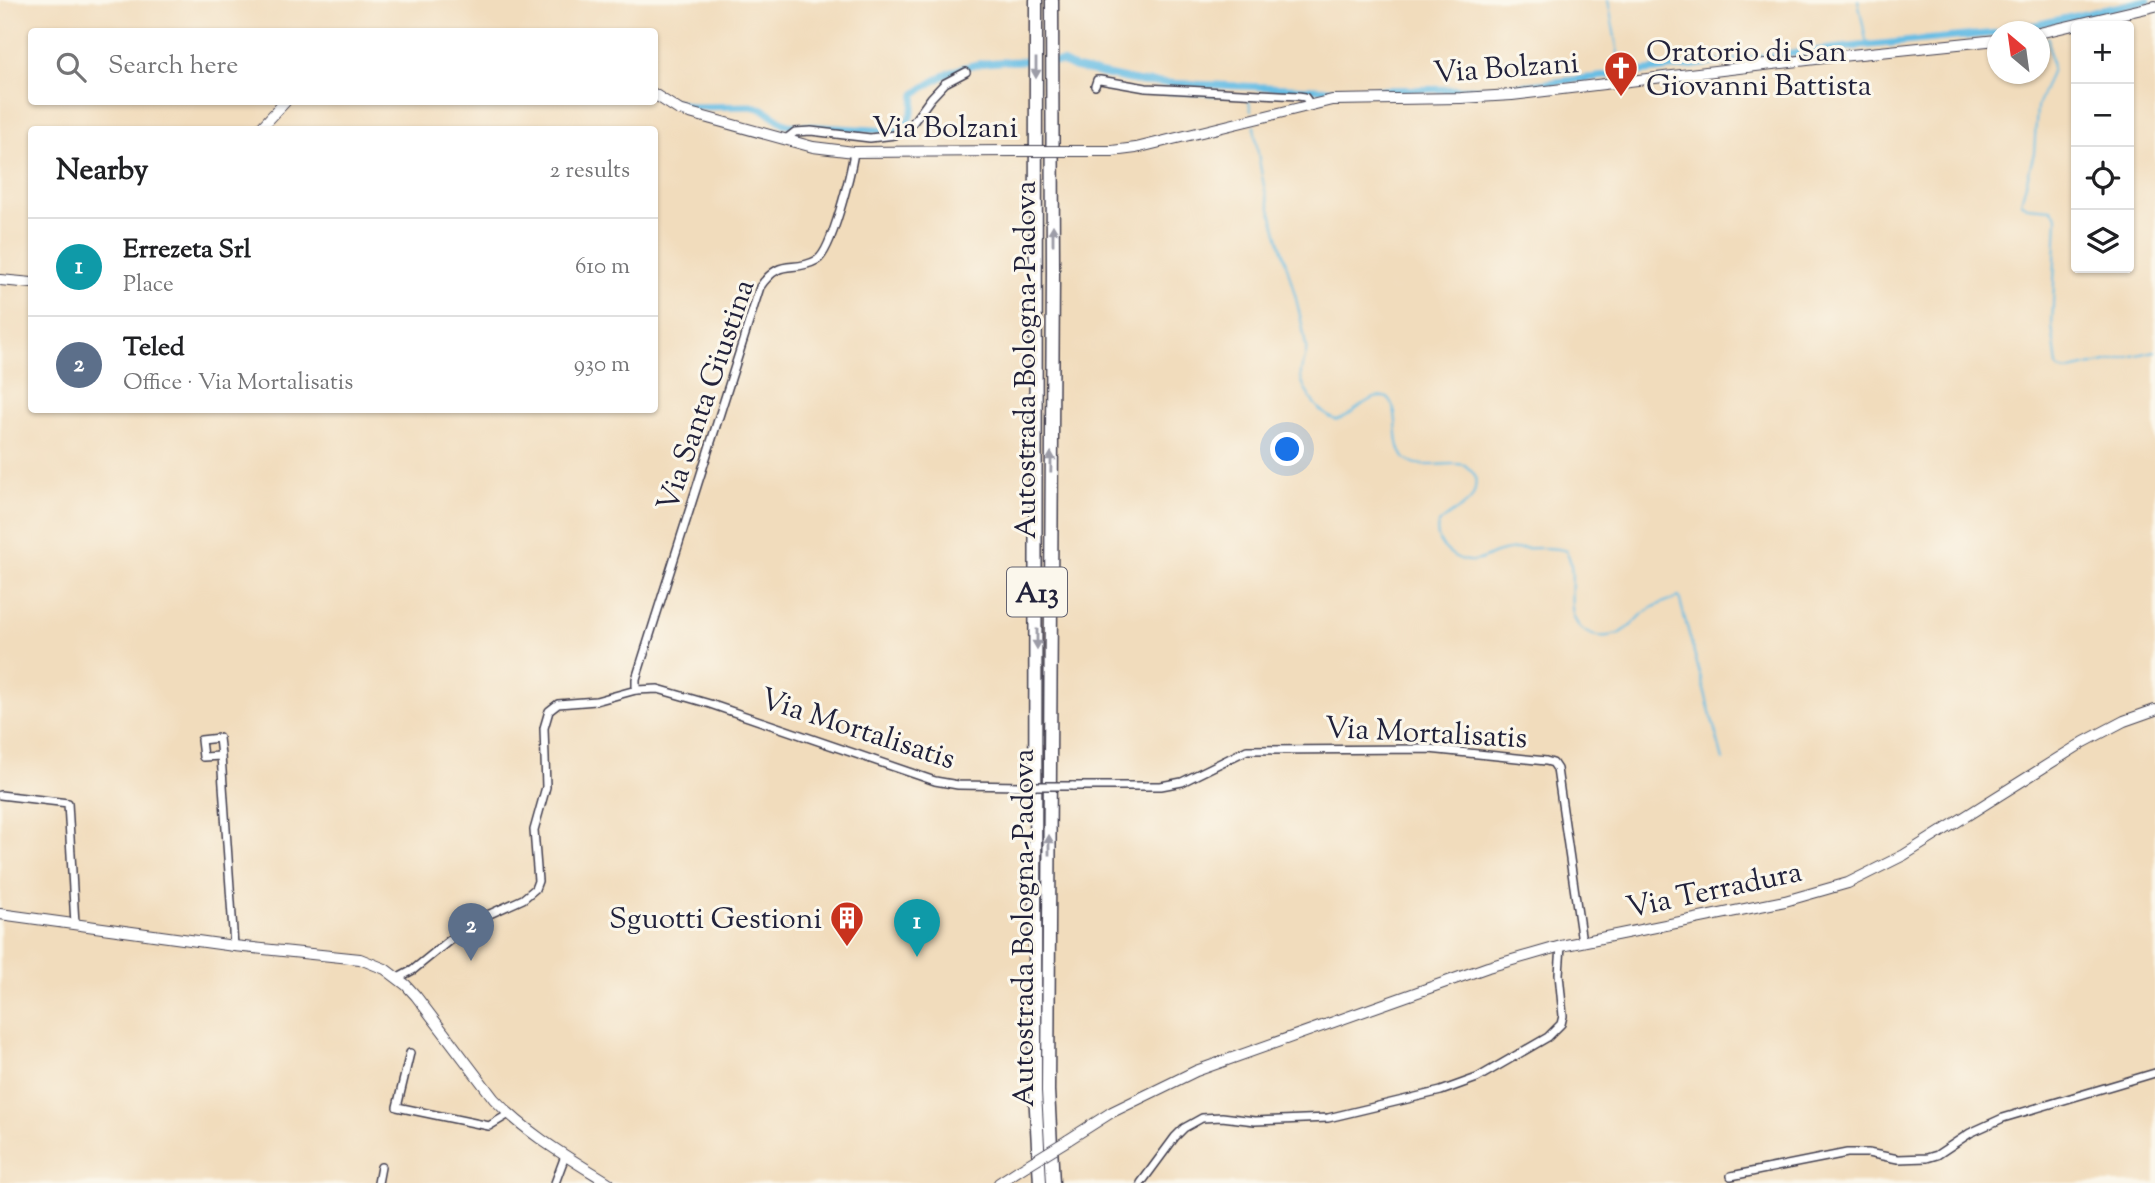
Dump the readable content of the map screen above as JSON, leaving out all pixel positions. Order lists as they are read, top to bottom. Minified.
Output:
{"streets":{"highway":["Autostrada Bologna-Padova","A13"],"street":["Via Bolzani","Via Santa Giustina","Via Mortalisatis","Via Terradura"]},"crossings":[["Via Bolzani","Via Santa Giustina"],["Via Santa Giustina","Via Mortalisatis"],["Via Mortalisatis","Via Terradura"]],"places":{"church":["Oratorio di San Giovanni Battista"],"building":["Sguotti Gestioni"]},"north":"top left","page":{"map_buttons":["+","−"],"search":"Search here","heading":["Nearby","2 results"],"list":[{"mark":"1","name":"Errezeta Srl","note":"Place","value":"610 m"},{"mark":"2","name":"Teled","note":"Office · Via Mortalisatis","value":"930 m"}],"pins":["1","2"]}}
